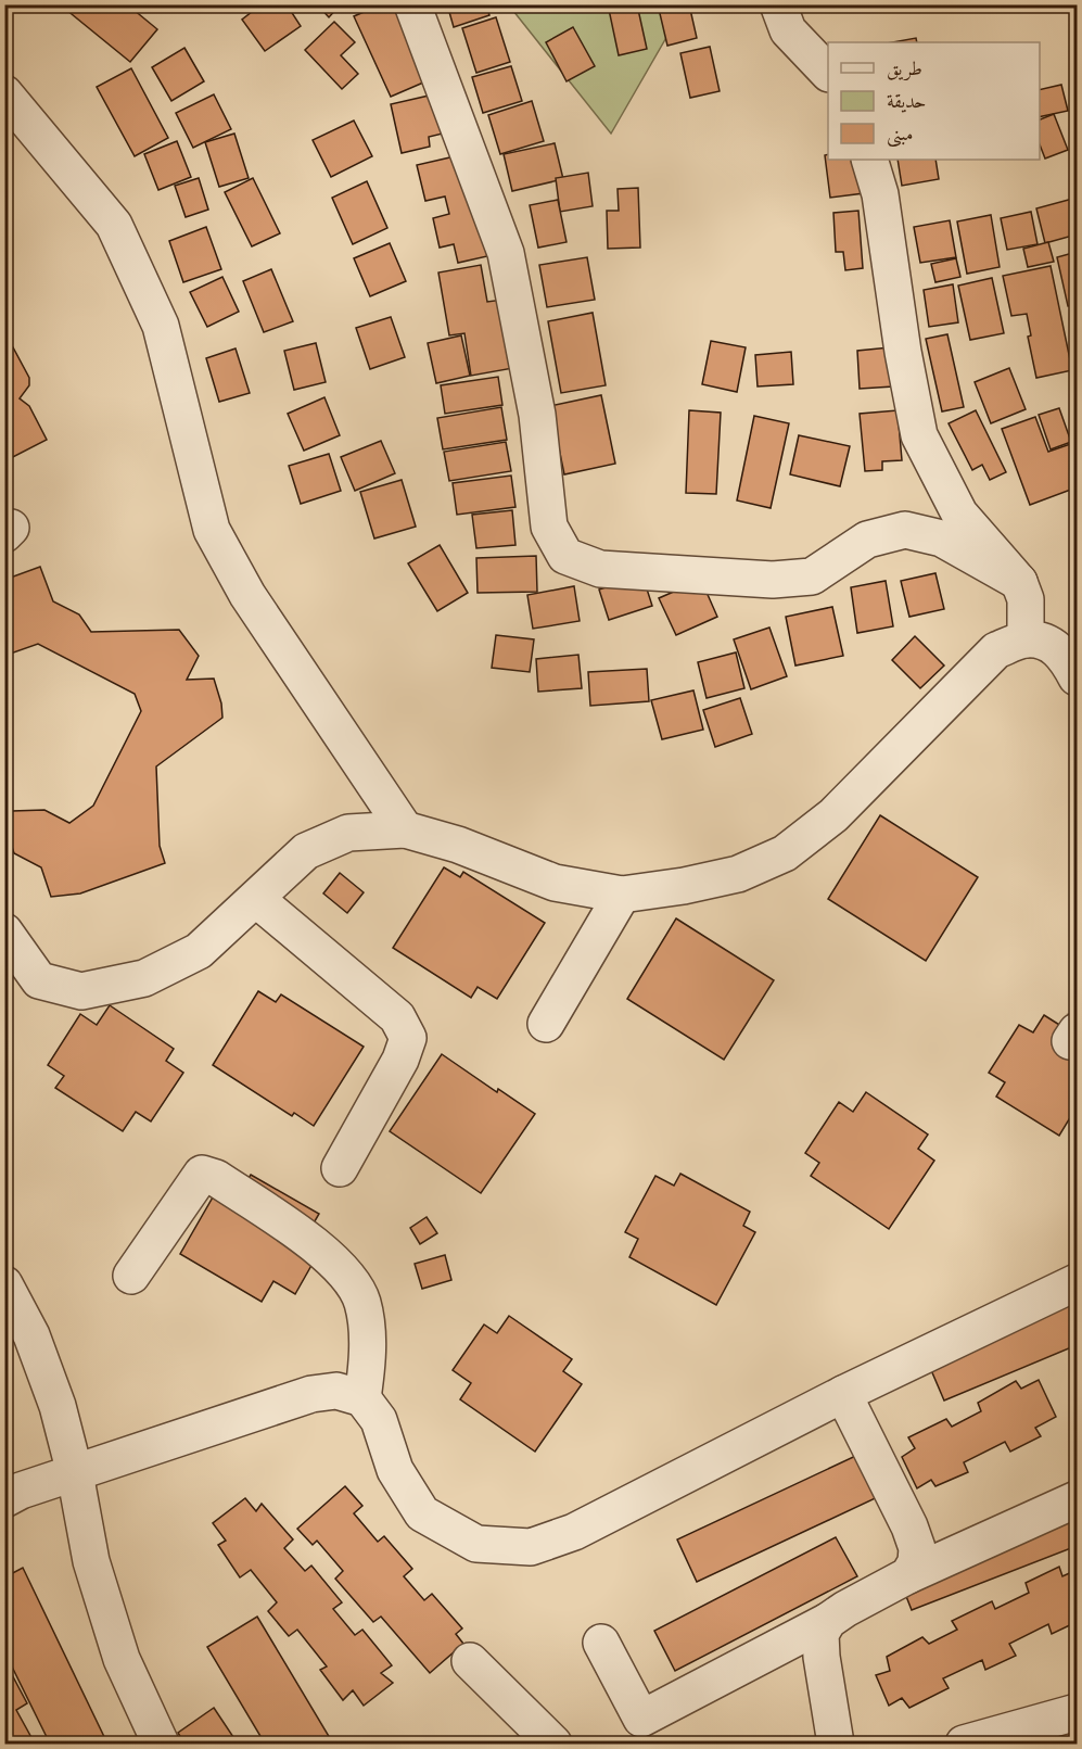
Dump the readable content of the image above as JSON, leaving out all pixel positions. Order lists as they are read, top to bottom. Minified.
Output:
{"legend":["طريق","حديقة","مبنى"]}
